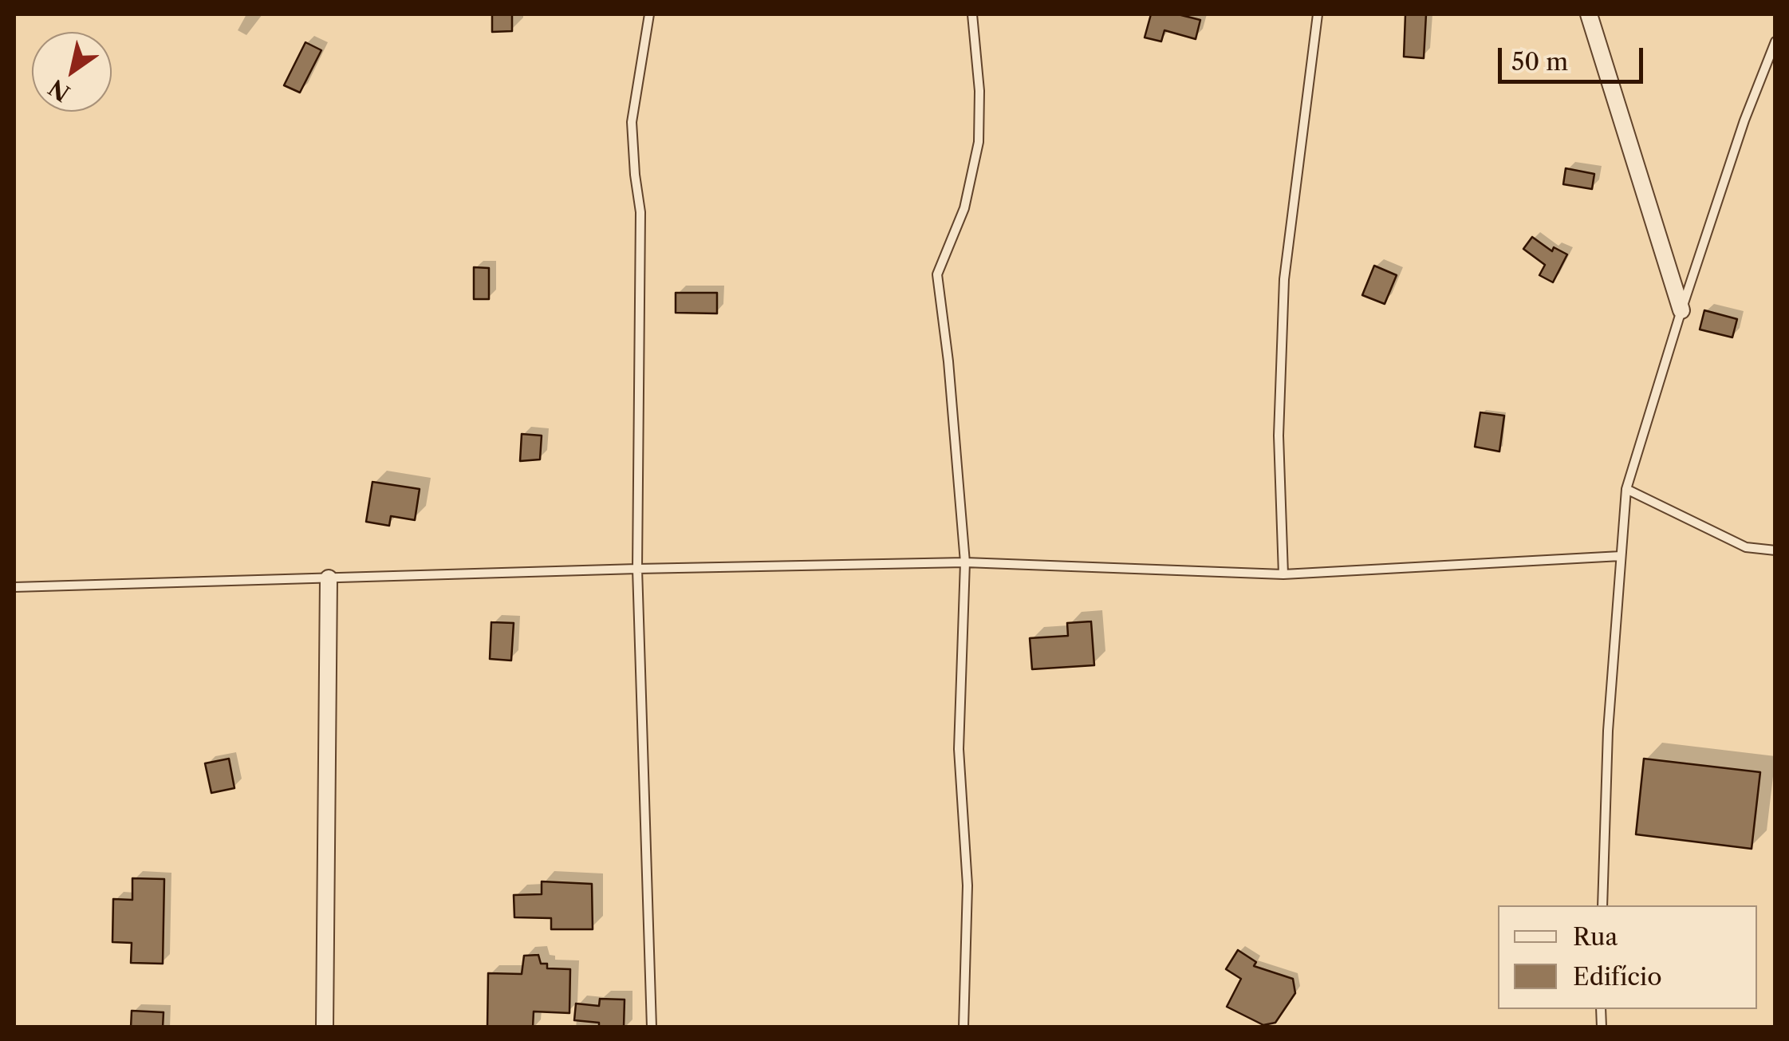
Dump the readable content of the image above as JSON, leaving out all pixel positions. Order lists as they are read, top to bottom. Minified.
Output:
{"legend":["Rua","Edifício"],"scale_bar":"50 m","north":"bottom left"}
